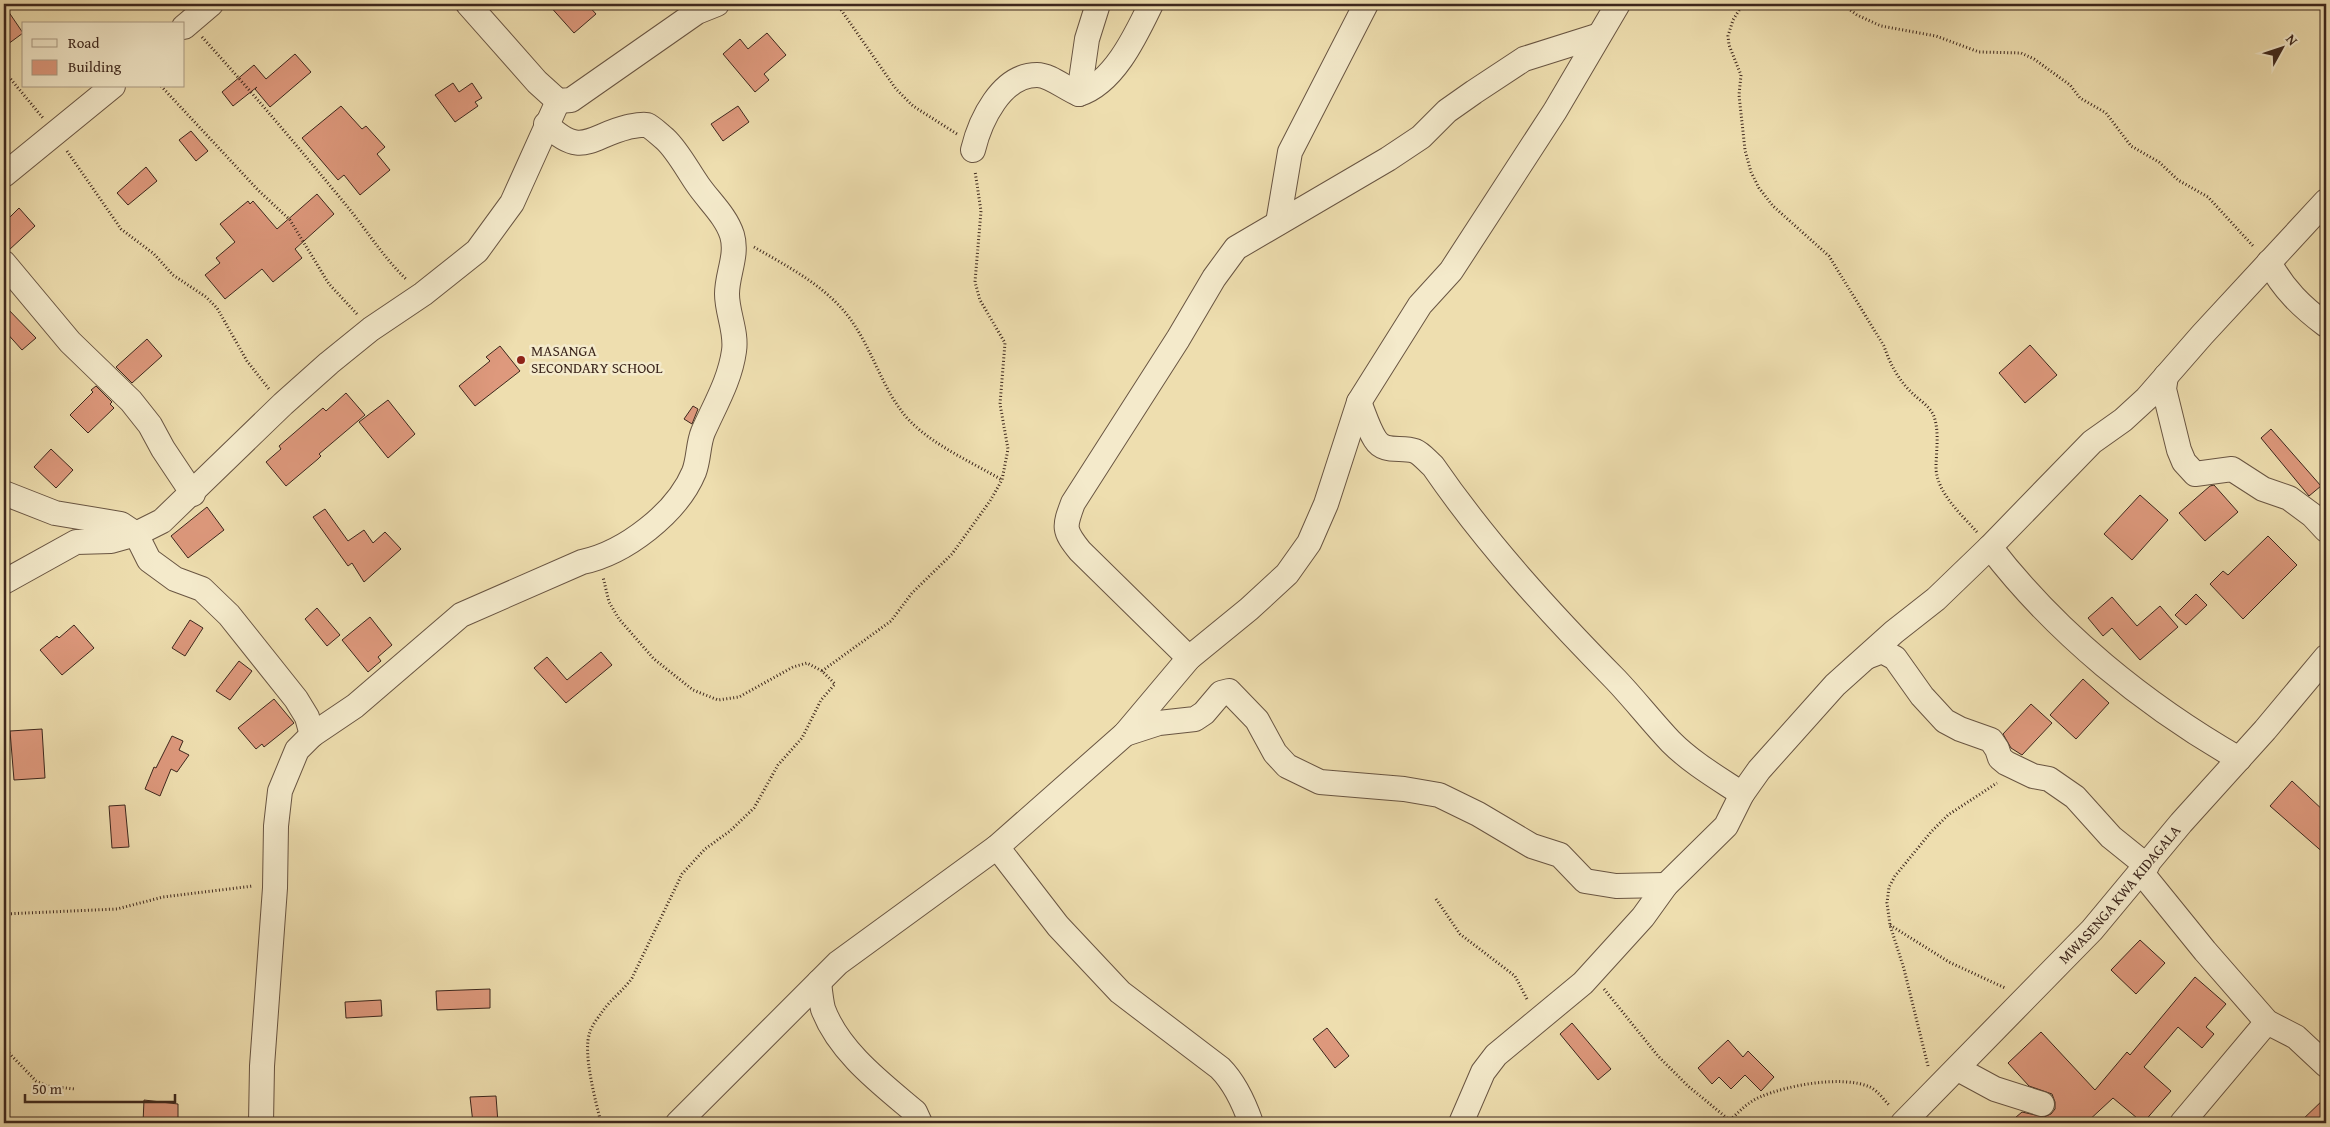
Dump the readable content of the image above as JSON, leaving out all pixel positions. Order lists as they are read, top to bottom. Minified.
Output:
{"streets":{"street":["MWASENGA KWA KIDAGALA"]},"places":["MASANGA SECONDARY SCHOOL"],"legend":["Road","Building"],"scale_bar":"50 m","north":"top right"}
